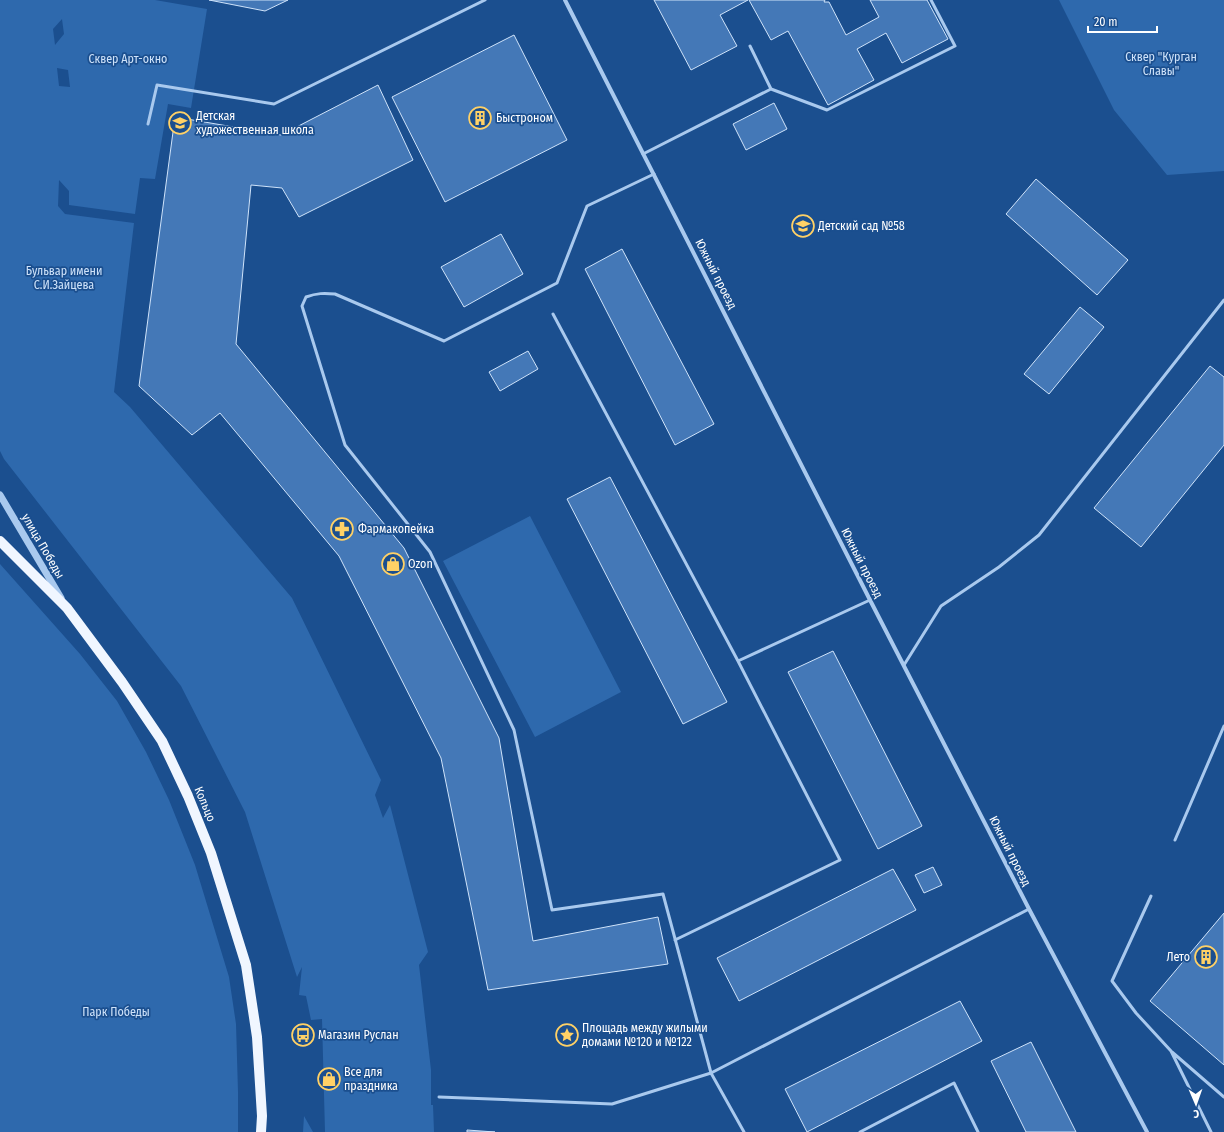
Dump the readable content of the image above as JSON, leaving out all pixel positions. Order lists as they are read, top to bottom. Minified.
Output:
{"streets":{"main road":["Кольцо"],"street":["Южный проезд","улица Победы"]},"crossings":[["улица Победы","Кольцо"]],"parks":["Сквер \"Курган Славы\"","Сквер Арт-окно","Бульвар имени С.И.Зайцева","Парк Победы"],"places":{"building":["Быстроном","Лето"],"school or university":["Детская художественная школа","Детский сад №58"],"pharmacy":["Фармакопейка"],"shop":["Ozon","Все для праздника"],"bus stop":["Магазин Руслан"],"place":["Площадь между жилыми домами №120 и №122"]},"scale_bar":"20 m","north":"bottom"}
